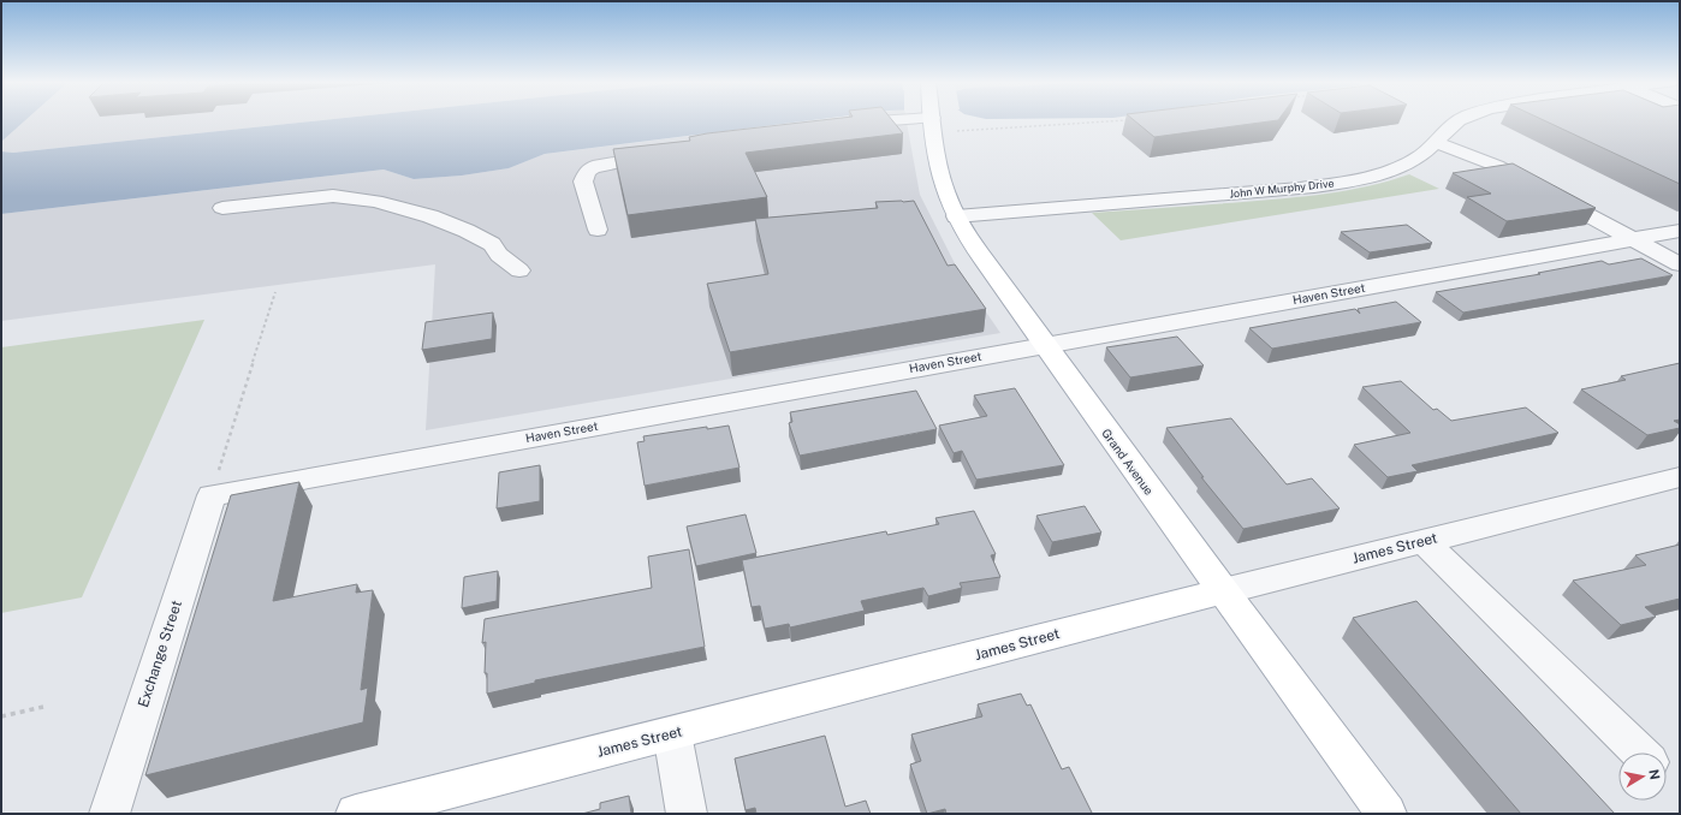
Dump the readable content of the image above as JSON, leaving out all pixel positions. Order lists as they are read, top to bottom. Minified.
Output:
{"streets":{"main road":["Grand Avenue","James Street"],"street":["John W Murphy Drive","Haven Street","Exchange Street"]},"crossings":[["John W Murphy Drive","Grand Avenue"],["Haven Street","Grand Avenue"],["Haven Street","Exchange Street"],["Grand Avenue","James Street"]],"north":"right"}
